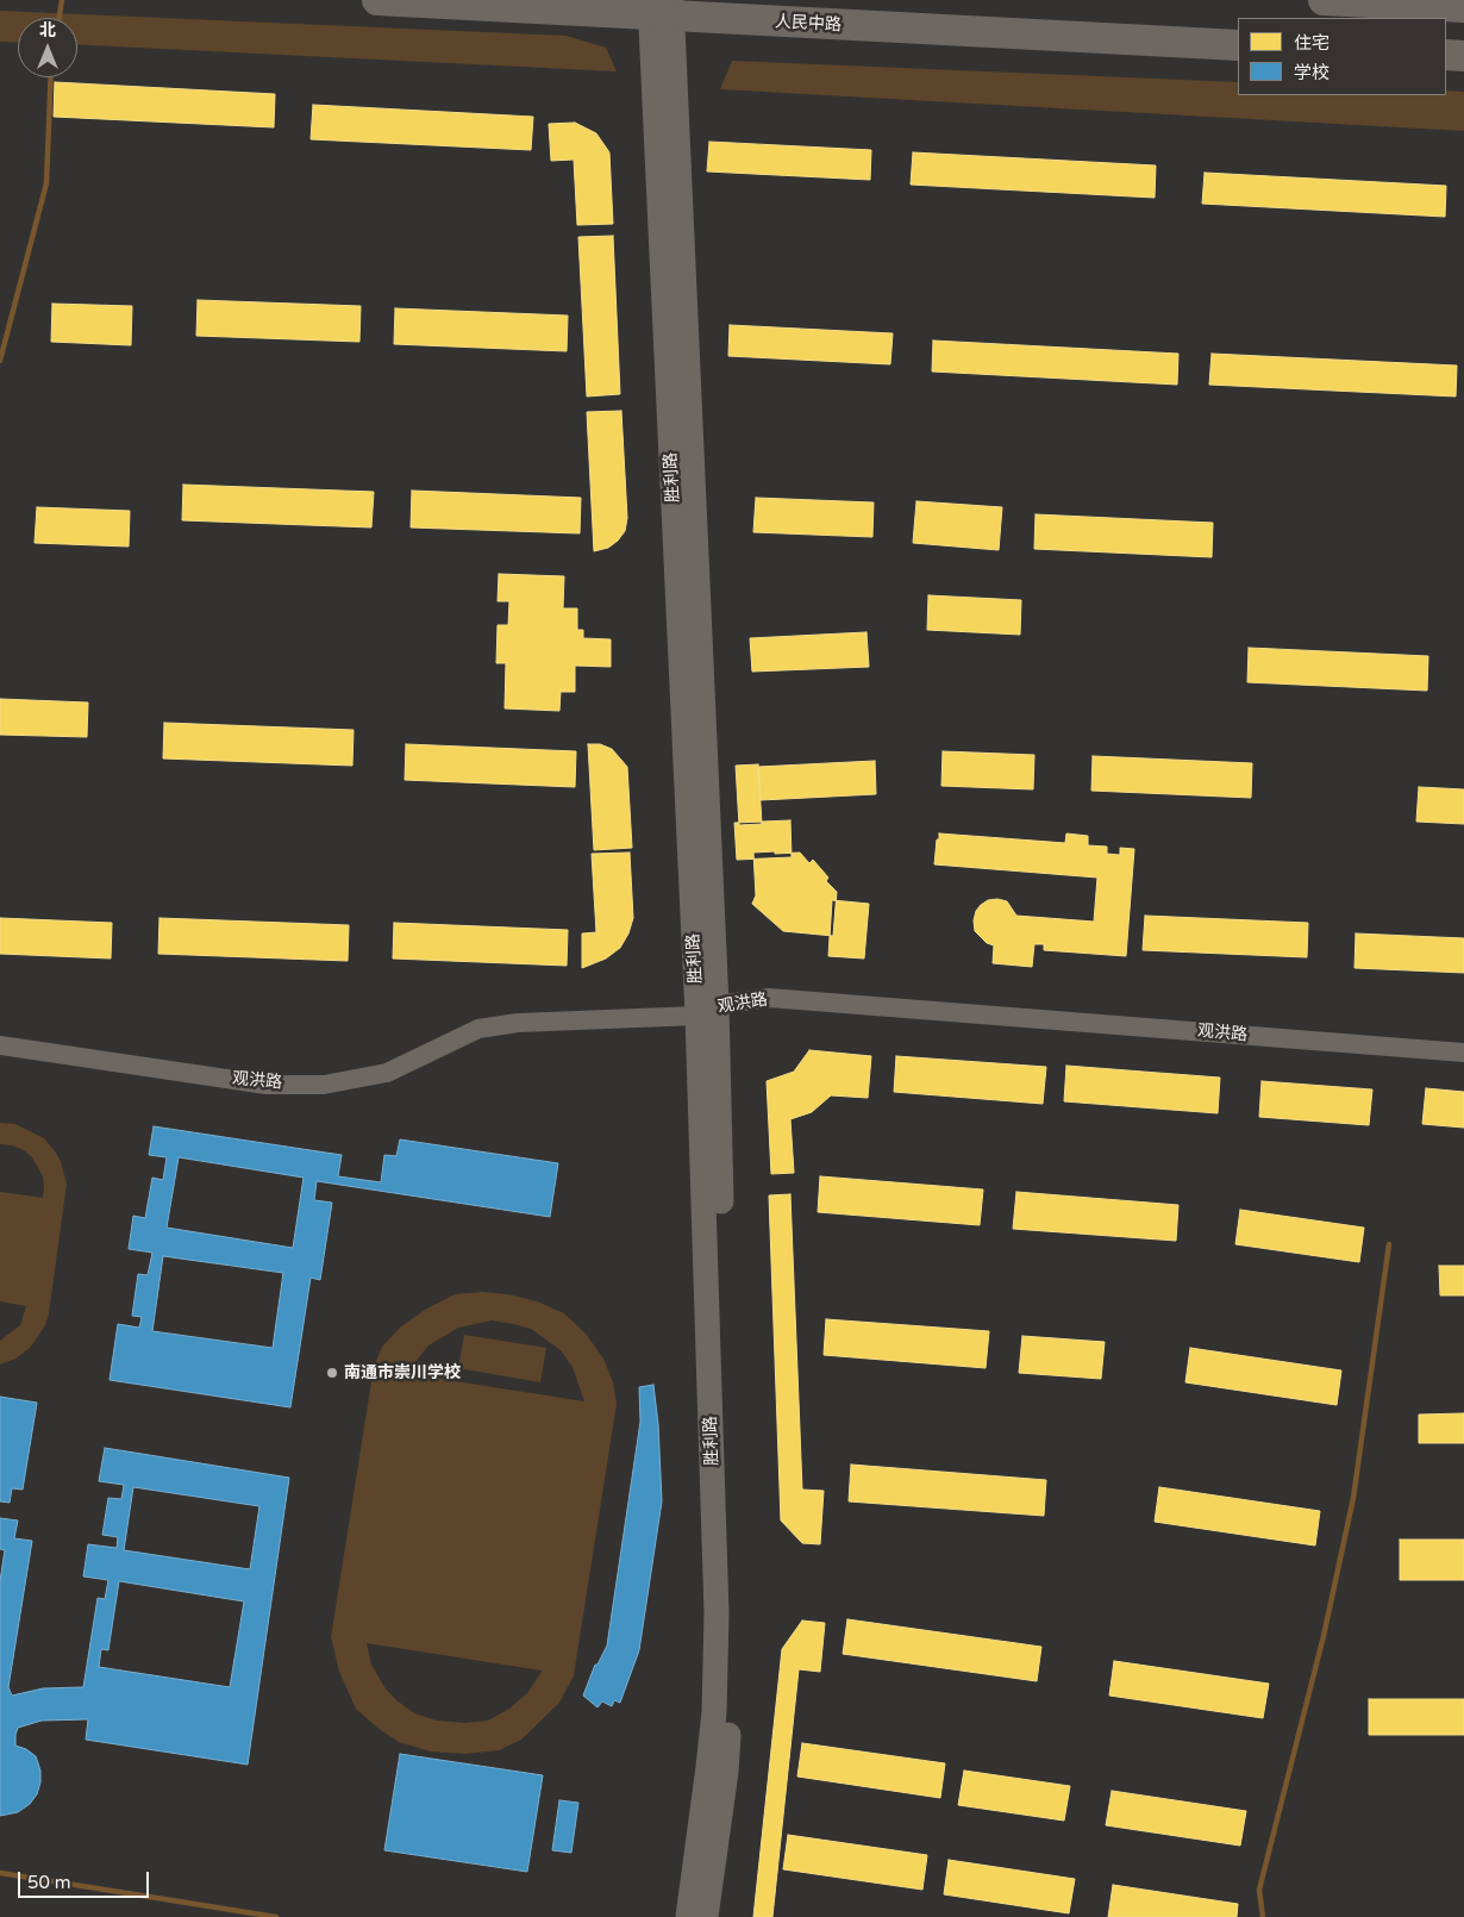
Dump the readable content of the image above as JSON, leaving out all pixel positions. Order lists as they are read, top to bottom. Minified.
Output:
{"streets":{"main road":["人民中路"],"street":["胜利路","观洪路"]},"crossings":[["人民中路","胜利路"],["胜利路","观洪路"]],"places":["南通市崇川学校"],"legend":["住宅","学校"],"scale_bar":"50 m","north":"top"}
